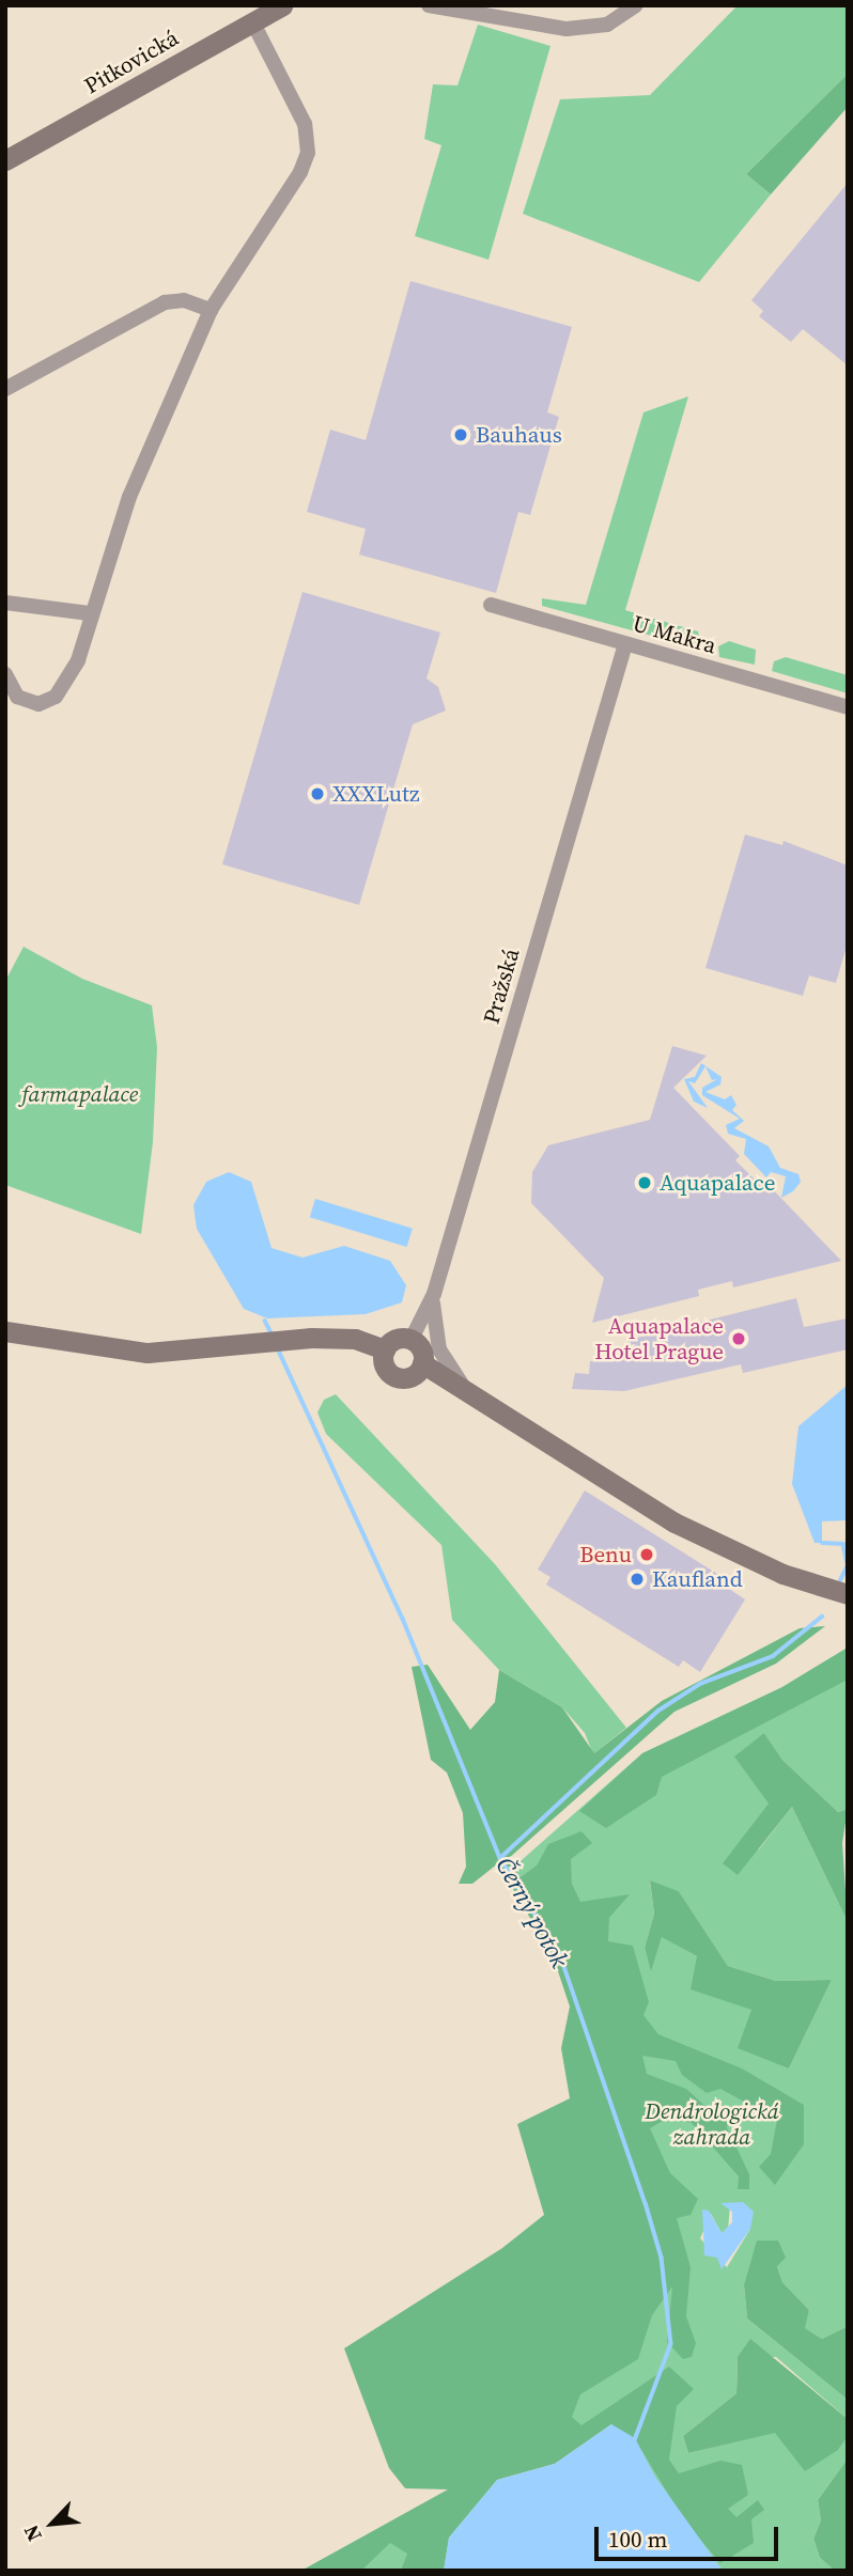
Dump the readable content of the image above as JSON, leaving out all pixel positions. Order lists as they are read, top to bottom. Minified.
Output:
{"streets":{"street":["Pitkovická","U Makra","Pražská"]},"crossings":[["U Makra","Pražská"]],"water":["Černý potok"],"parks":["farmapalace","Dendrologická zahrada"],"places":["Bauhaus","XXXLutz","Aquapalace","Aquapalace Hotel Prague","Benu","Kaufland"],"scale_bar":"100 m","north":"bottom left"}
